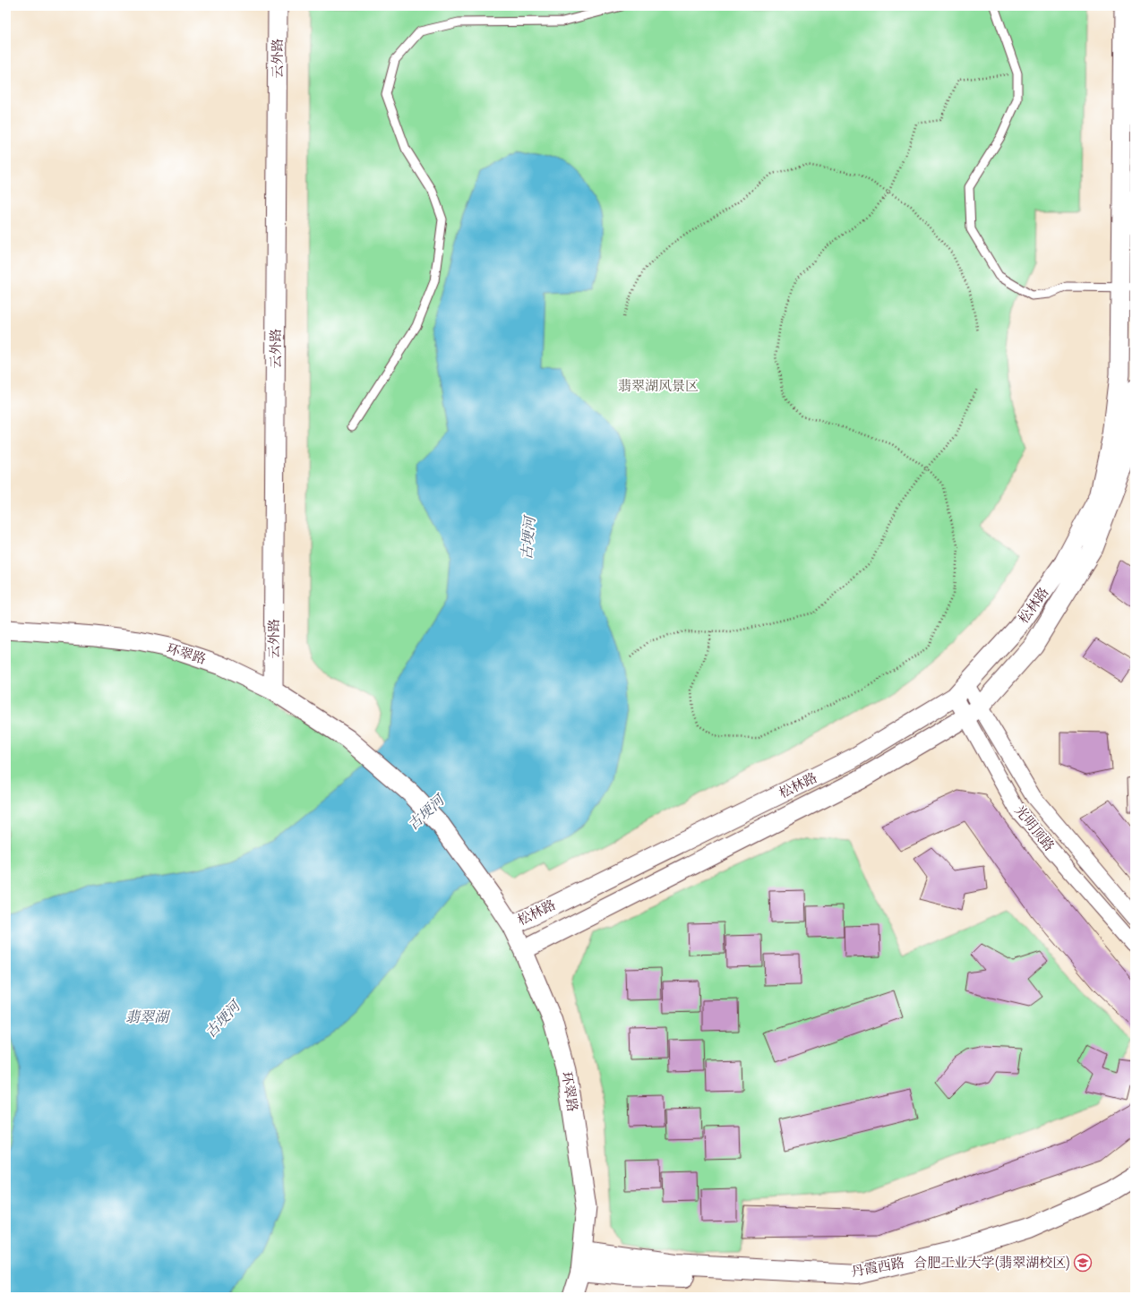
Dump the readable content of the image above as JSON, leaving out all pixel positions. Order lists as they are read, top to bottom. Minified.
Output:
{"streets":{"main road":["丹霞西路"],"street":["云外路","松林路","环翠路","光明顶路"]},"crossings":[["云外路","环翠路"],["松林路","环翠路"],["松林路","光明顶路"],["环翠路","丹霞西路"]],"water":["古埂河","翡翠湖"],"parks":["翡翠湖风景区"],"places":{"school or university":["合肥工业大学(翡翠湖校区)"]}}
